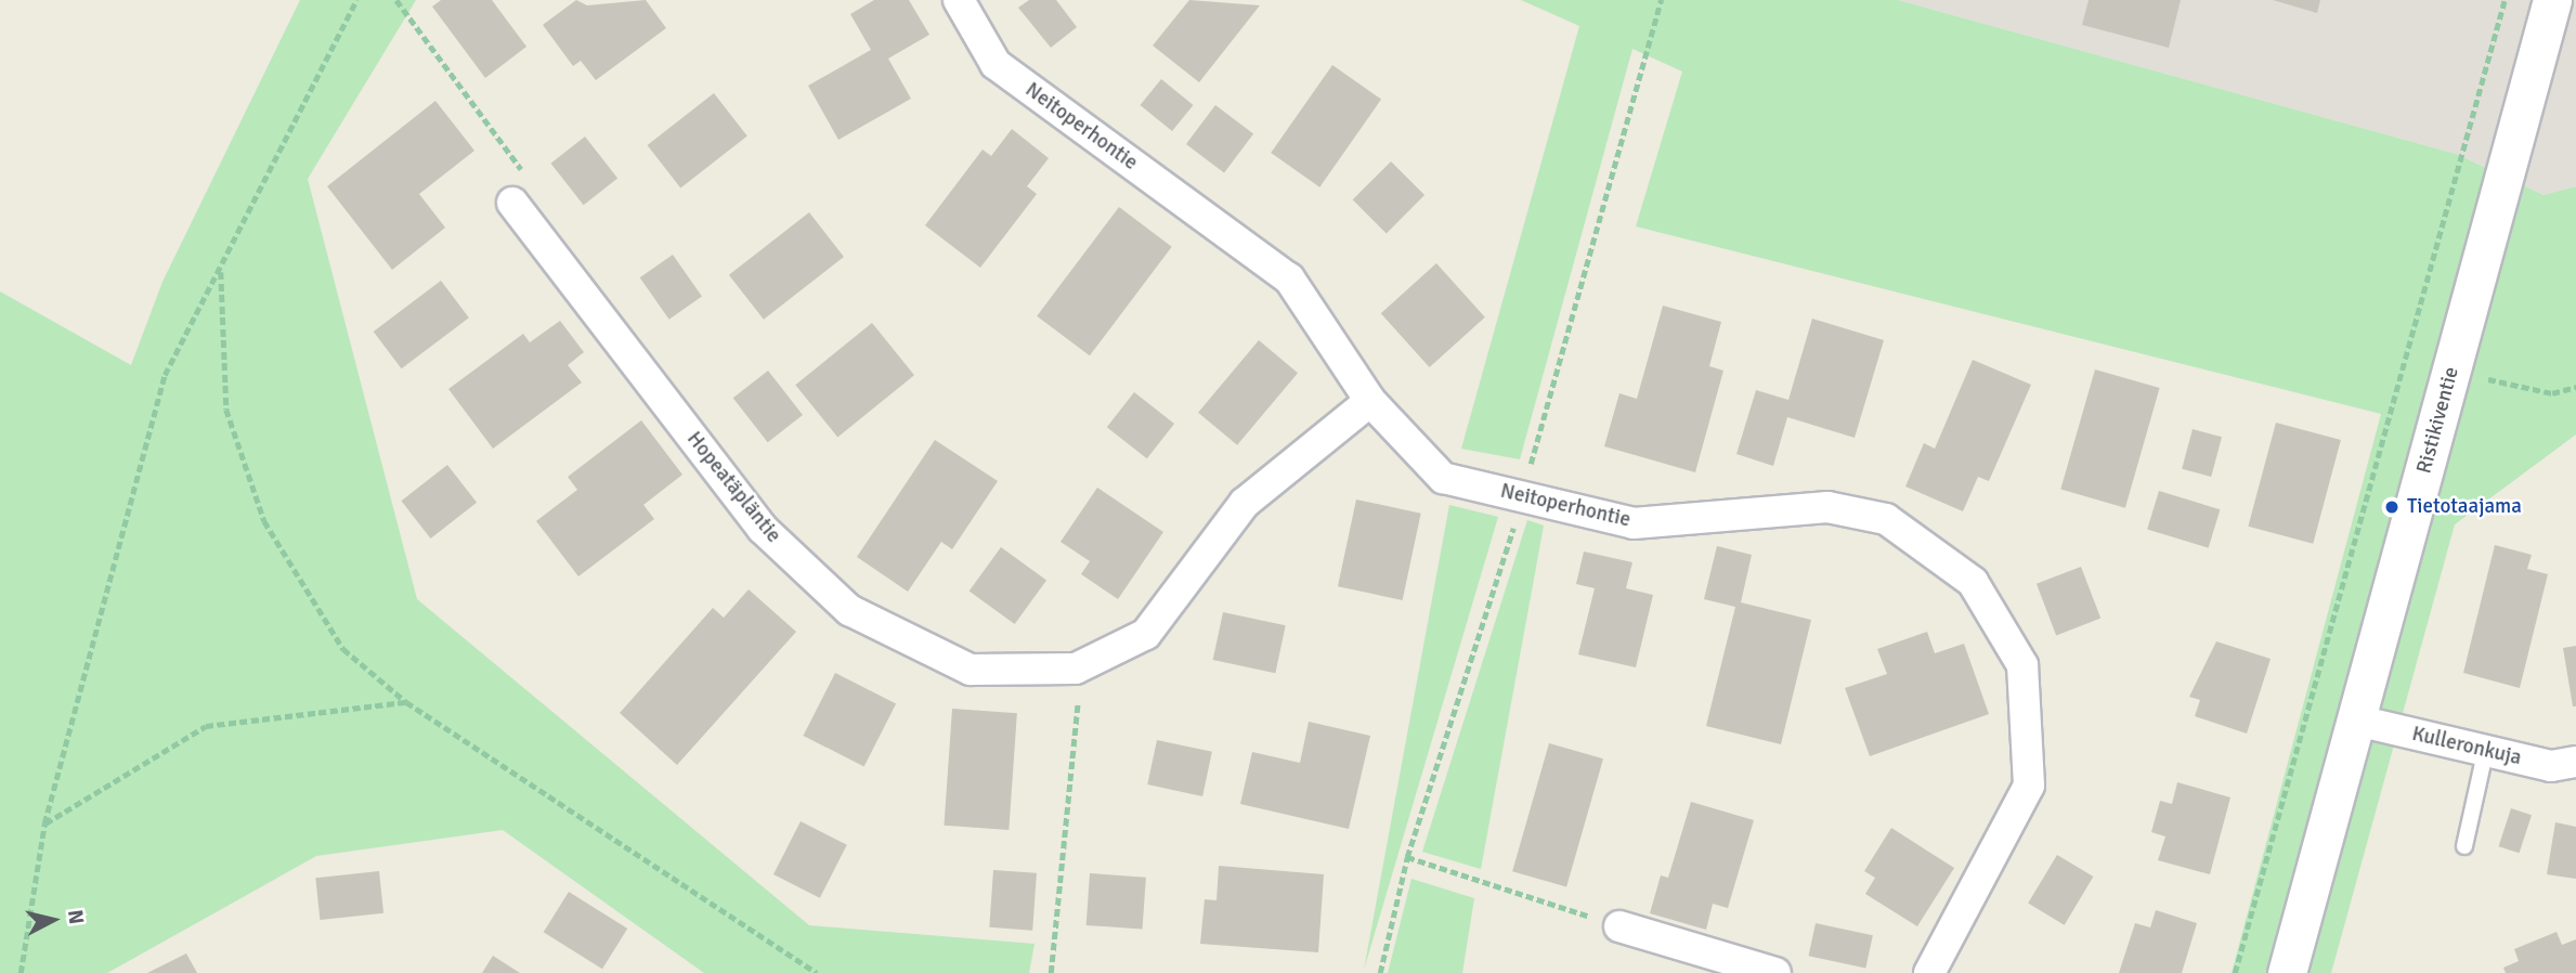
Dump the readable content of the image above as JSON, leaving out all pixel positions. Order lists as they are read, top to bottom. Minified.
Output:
{"streets":{"street":["Neitoperhontie","Ristikiventie","Hopeatäpläntie","Kulleronkuja"]},"crossings":[["Neitoperhontie","Hopeatäpläntie"],["Ristikiventie","Kulleronkuja"]],"places":["Tietotaajama"],"north":"right"}
